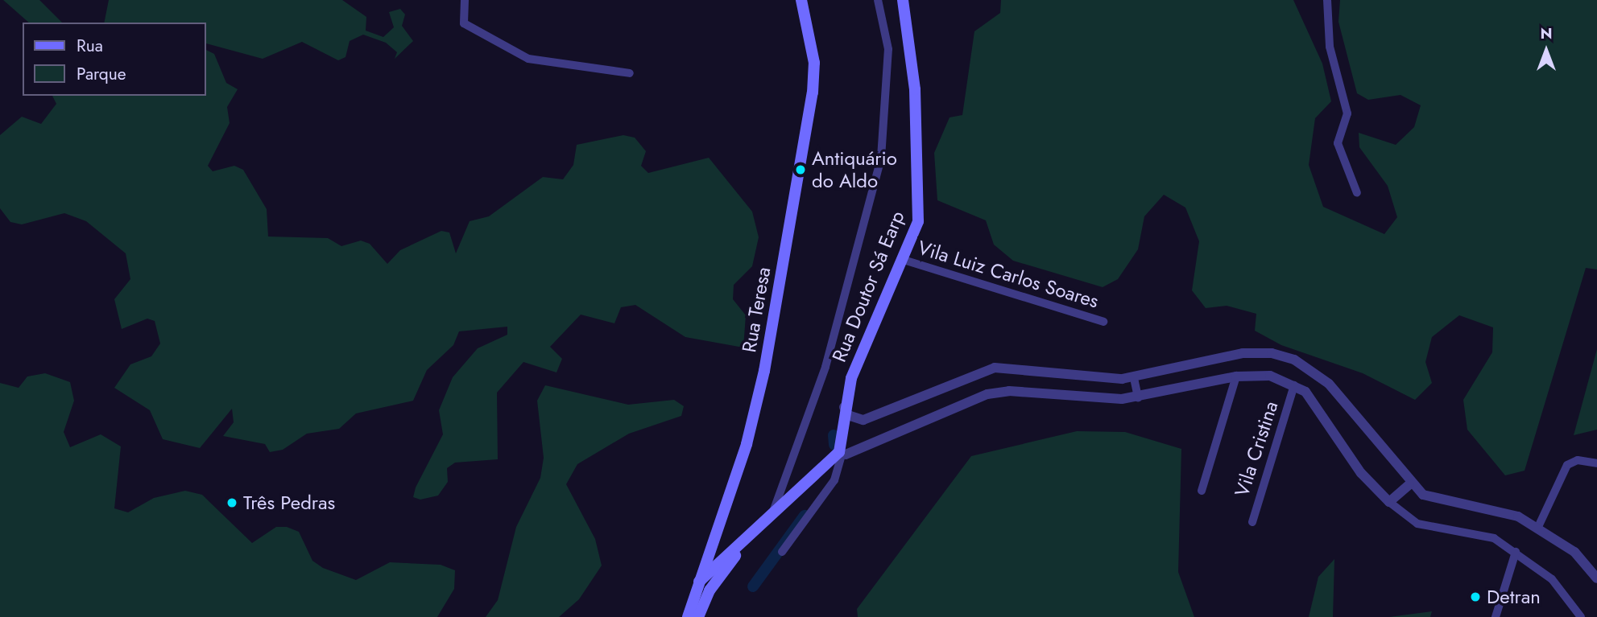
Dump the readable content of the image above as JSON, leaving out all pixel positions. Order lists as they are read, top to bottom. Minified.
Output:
{"streets":{"main road":["Rua Doutor Sá Earp","Rua Teresa"],"street":["Vila Luiz Carlos Soares","Vila Cristina"]},"crossings":[["Vila Luiz Carlos Soares","Rua Doutor Sá Earp"]],"places":["Antiquário do Aldo","Três Pedras","Detran"],"legend":["Rua","Parque"],"north":"top"}
